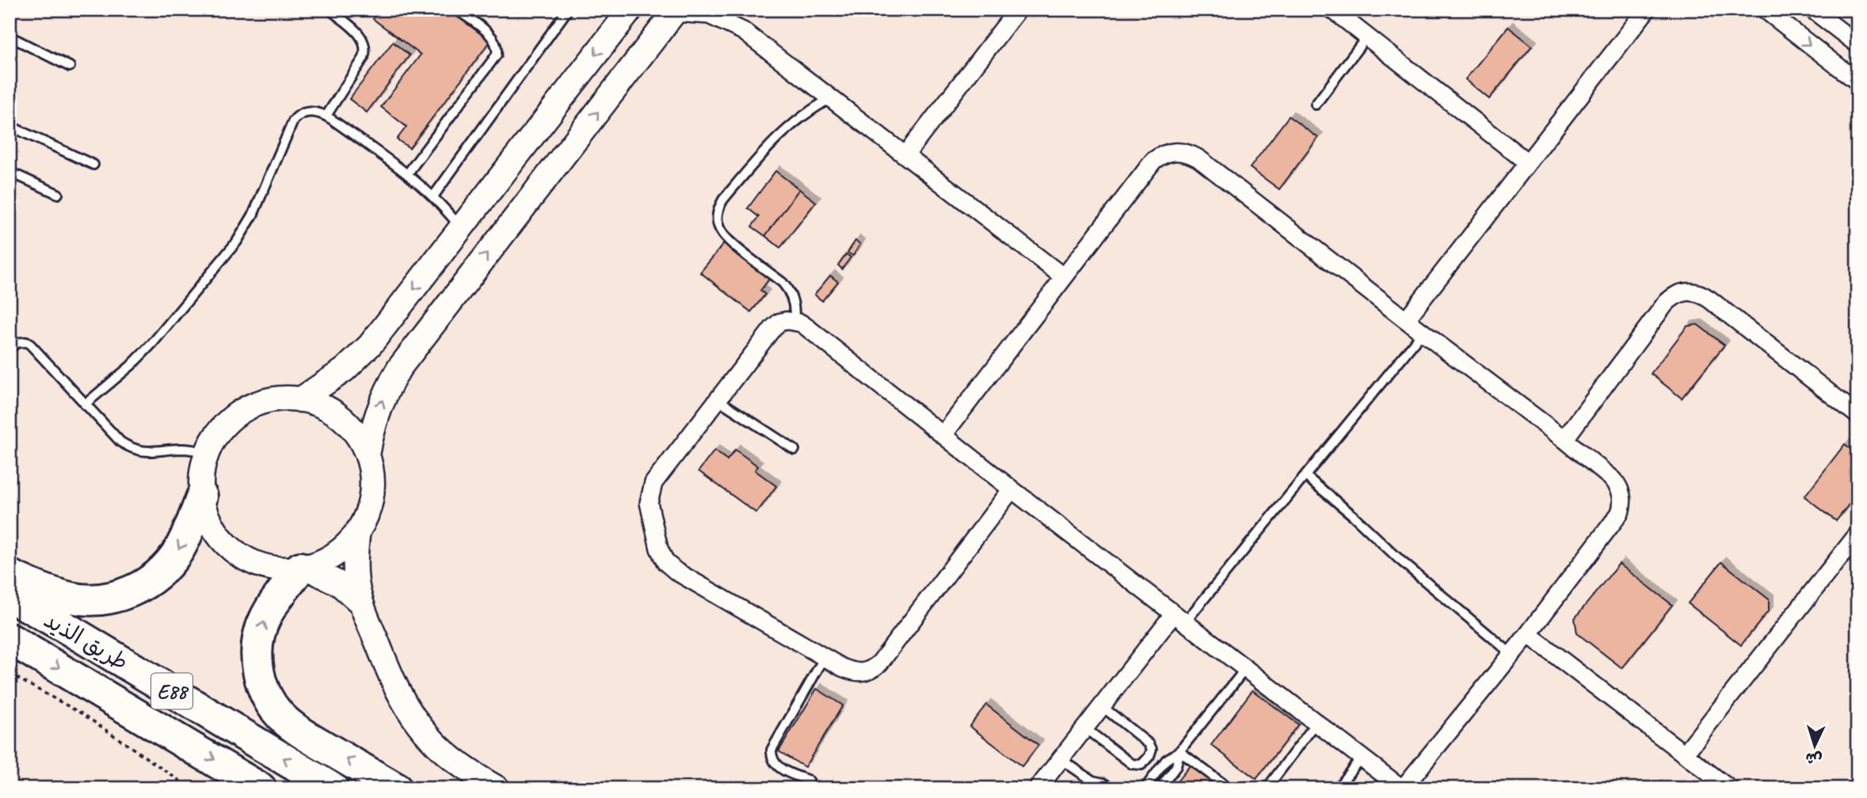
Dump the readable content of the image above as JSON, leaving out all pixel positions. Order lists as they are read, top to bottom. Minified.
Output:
{"streets":{"highway":["طريق الذيد","E88"]},"north":"bottom"}
